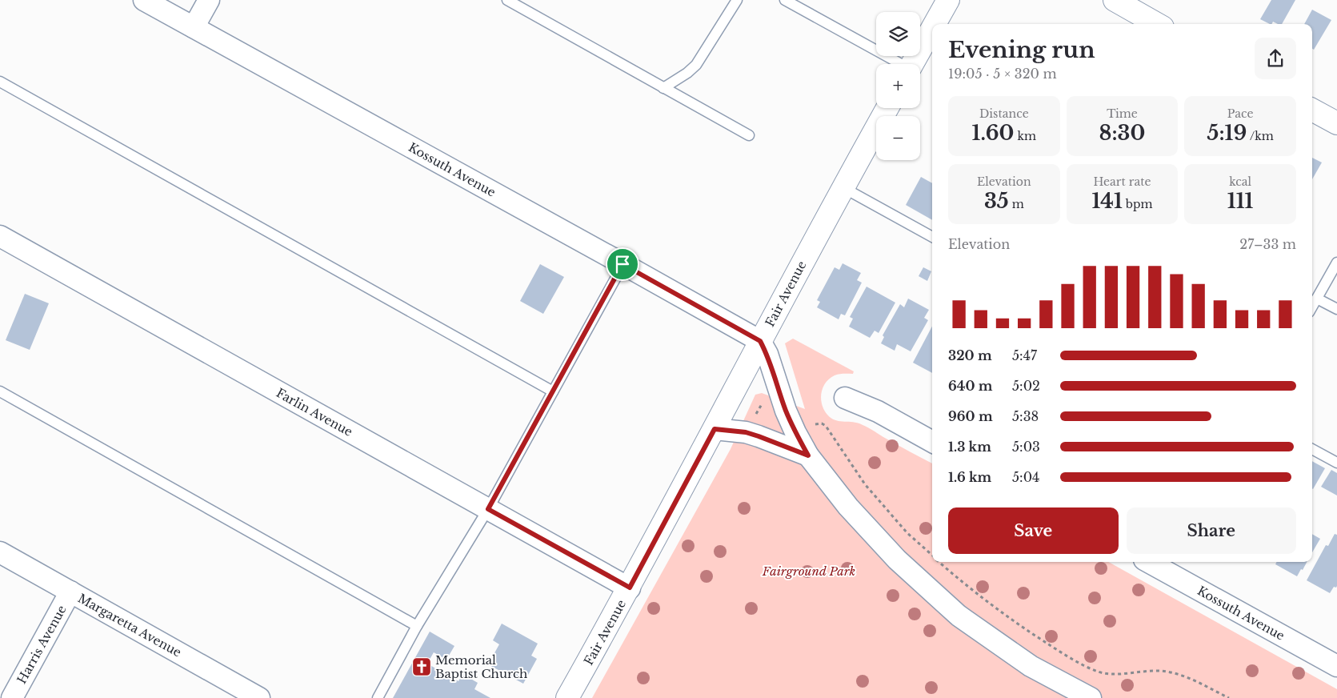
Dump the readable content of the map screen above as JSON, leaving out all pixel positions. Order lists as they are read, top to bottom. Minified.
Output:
{"streets":{"street":["Kossuth Avenue","Fair Avenue","Farlin Avenue","Margaretta Avenue","Harris Avenue"]},"crossings":[["Kossuth Avenue","Fair Avenue"],["Fair Avenue","Farlin Avenue"],["Margaretta Avenue","Harris Avenue"]],"parks":["Fairground Park"],"places":{"church":["Memorial Baptist Church"]},"page":{"map_buttons":["+","−"],"heading":["Evening run","19:05 · 5 × 320 m"],"stats":[["Distance","1.60 km"],["Time","8:30"],["Pace","5:19 /km"],["Elevation","35 m"],["Heart rate","141 bpm"],["kcal","111"]],"chart":["Elevation","27–33 m"],"list":[{"name":"320 m","note":"5:47"},{"name":"640 m","note":"5:02"},{"name":"960 m","note":"5:38"},{"name":"1.3 km","note":"5:03"},{"name":"1.6 km","note":"5:04"}],"buttons":["Save","Share"]}}
